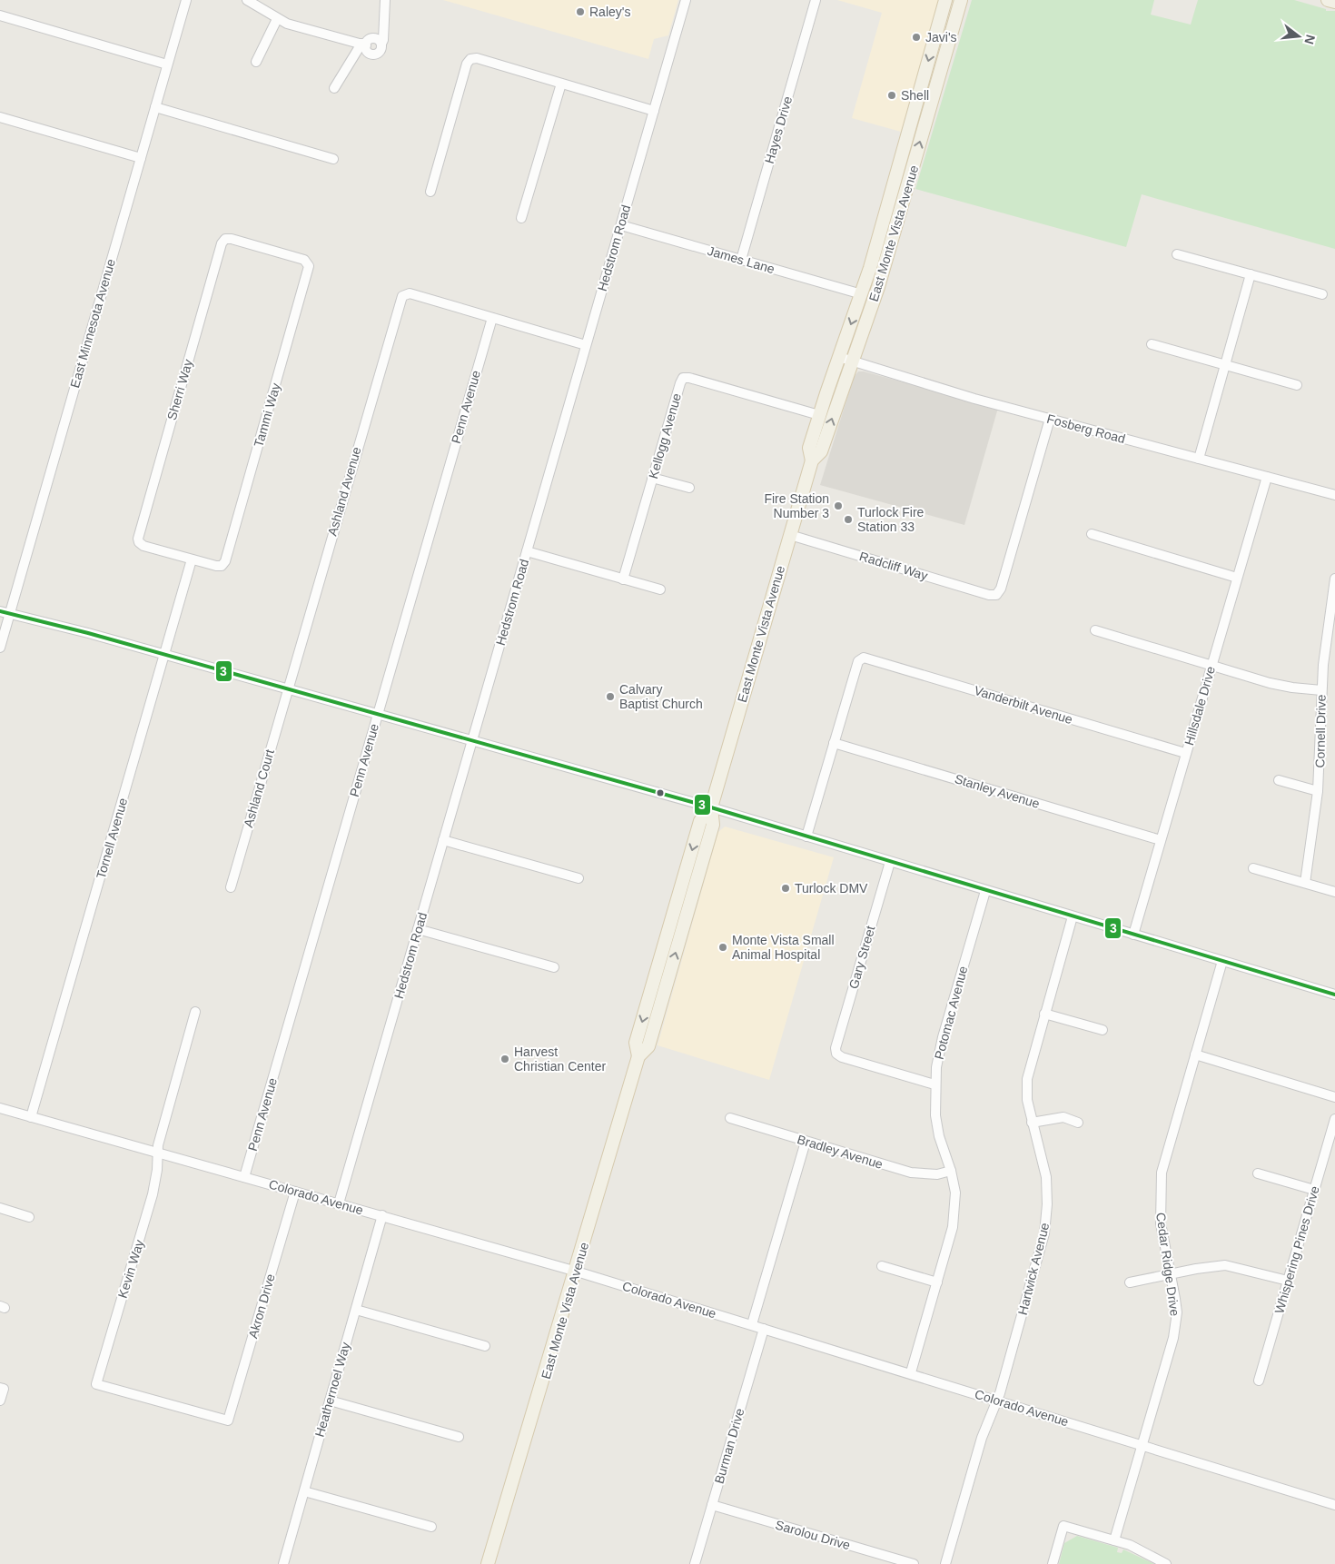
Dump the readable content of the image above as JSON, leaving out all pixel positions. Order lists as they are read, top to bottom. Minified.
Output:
{"streets":{"main road":["East Monte Vista Avenue"],"street":["Hayes Drive","Hedstrom Road","James Lane","East Minnesota Avenue","Sherri Way","Penn Avenue","Tammi Way","Fosberg Road","Kellogg Avenue","Ashland Avenue","Radcliff Way","Vanderbilt Avenue","Hillsdale Drive","Cornell Drive","Ashland Court","Stanley Avenue","Tornell Avenue","Gary Street","Potomac Avenue","Bradley Avenue","Colorado Avenue","Whispering Pines Drive","Cedar Ridge Drive","Kevin Way","Hartwick Avenue","Akron Drive","Heathernoel Way","Burman Drive","Sarolou Drive"]},"crossings":[["Hayes Drive","James Lane"],["East Monte Vista Avenue","James Lane"],["East Monte Vista Avenue","Fosberg Road"],["East Monte Vista Avenue","Kellogg Avenue"],["East Monte Vista Avenue","Radcliff Way"],["East Monte Vista Avenue","Colorado Avenue"],["Hedstrom Road","James Lane"],["Hedstrom Road","Colorado Avenue"],["Sherri Way","Tammi Way"],["Sherri Way","Tornell Avenue"],["Penn Avenue","Ashland Avenue"],["Penn Avenue","Colorado Avenue"],["Tammi Way","Tornell Avenue"],["Fosberg Road","Radcliff Way"],["Fosberg Road","Hillsdale Drive"],["Ashland Avenue","Ashland Court"],["Vanderbilt Avenue","Hillsdale Drive"],["Vanderbilt Avenue","Stanley Avenue"],["Hillsdale Drive","Stanley Avenue"],["Tornell Avenue","Colorado Avenue"],["Gary Street","Potomac Avenue"],["Potomac Avenue","Bradley Avenue"],["Potomac Avenue","Colorado Avenue"],["Colorado Avenue","Cedar Ridge Drive"],["Colorado Avenue","Kevin Way"],["Colorado Avenue","Hartwick Avenue"],["Colorado Avenue","Akron Drive"],["Colorado Avenue","Heathernoel Way"],["Colorado Avenue","Burman Drive"],["Kevin Way","Akron Drive"],["Burman Drive","Sarolou Drive"]],"places":["Raley's","Javi's","Shell","Fire Station Number 3","Turlock Fire Station 33","Calvary Baptist Church","Turlock DMV","Monte Vista Small Animal Hospital","Harvest Christian Center"],"lines":["transit line 3"],"north":"right"}
